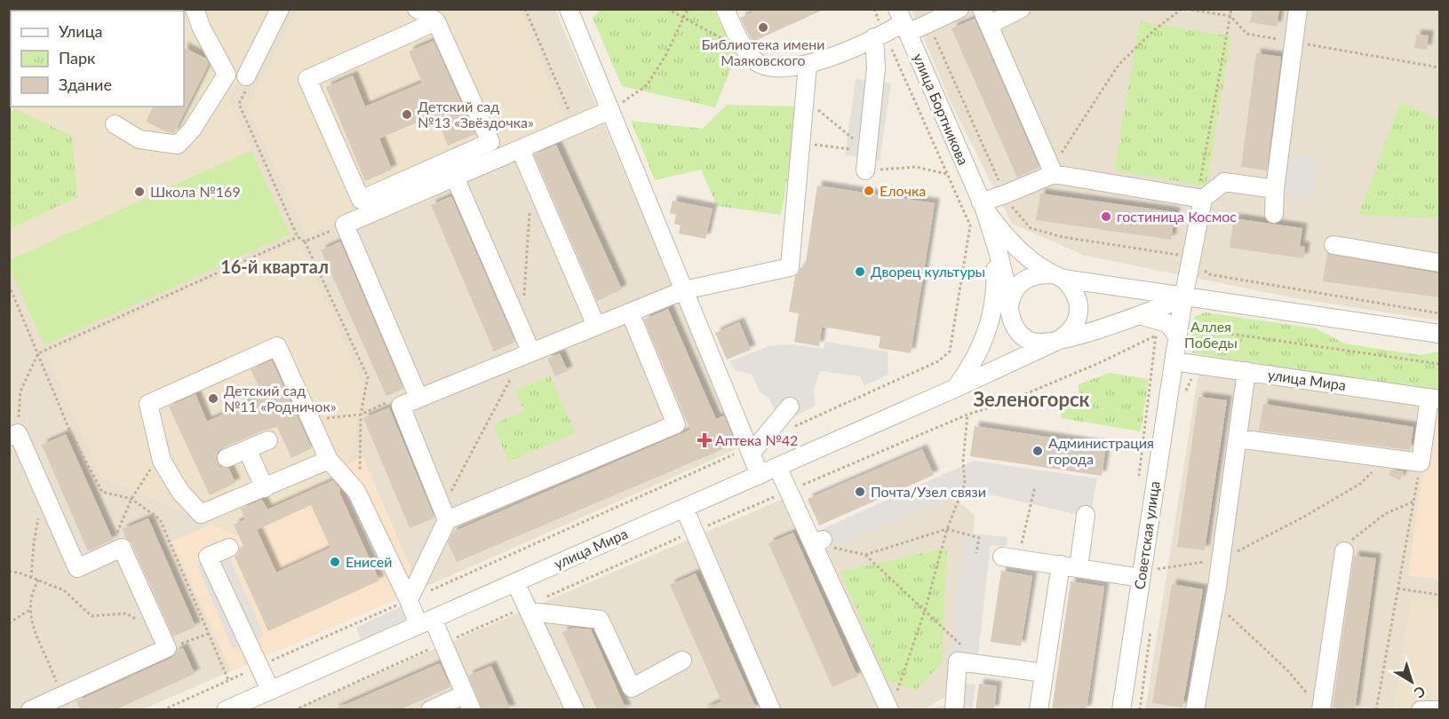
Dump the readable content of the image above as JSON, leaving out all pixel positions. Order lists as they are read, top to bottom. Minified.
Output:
{"streets":{"street":["улица Бортникова","улица Мира","Советская улица"]},"crossings":[["улица Мира","Советская улица"]],"districts":["16-й квартал","Зеленогорск"],"parks":["Аллея Победы"],"places":{"other":["Библиотека имени Маяковского","Детский сад №13 «Звёздочка»","Елочка","Школа №169","гостиница Космос","Дворец культуры","Детский сад №11 «Родничок»","Администрация города","Почта/Узел связи","Енисей"],"health":["Аптека №42"]},"legend":["Улица","Парк","Здание"],"north":"bottom right"}
